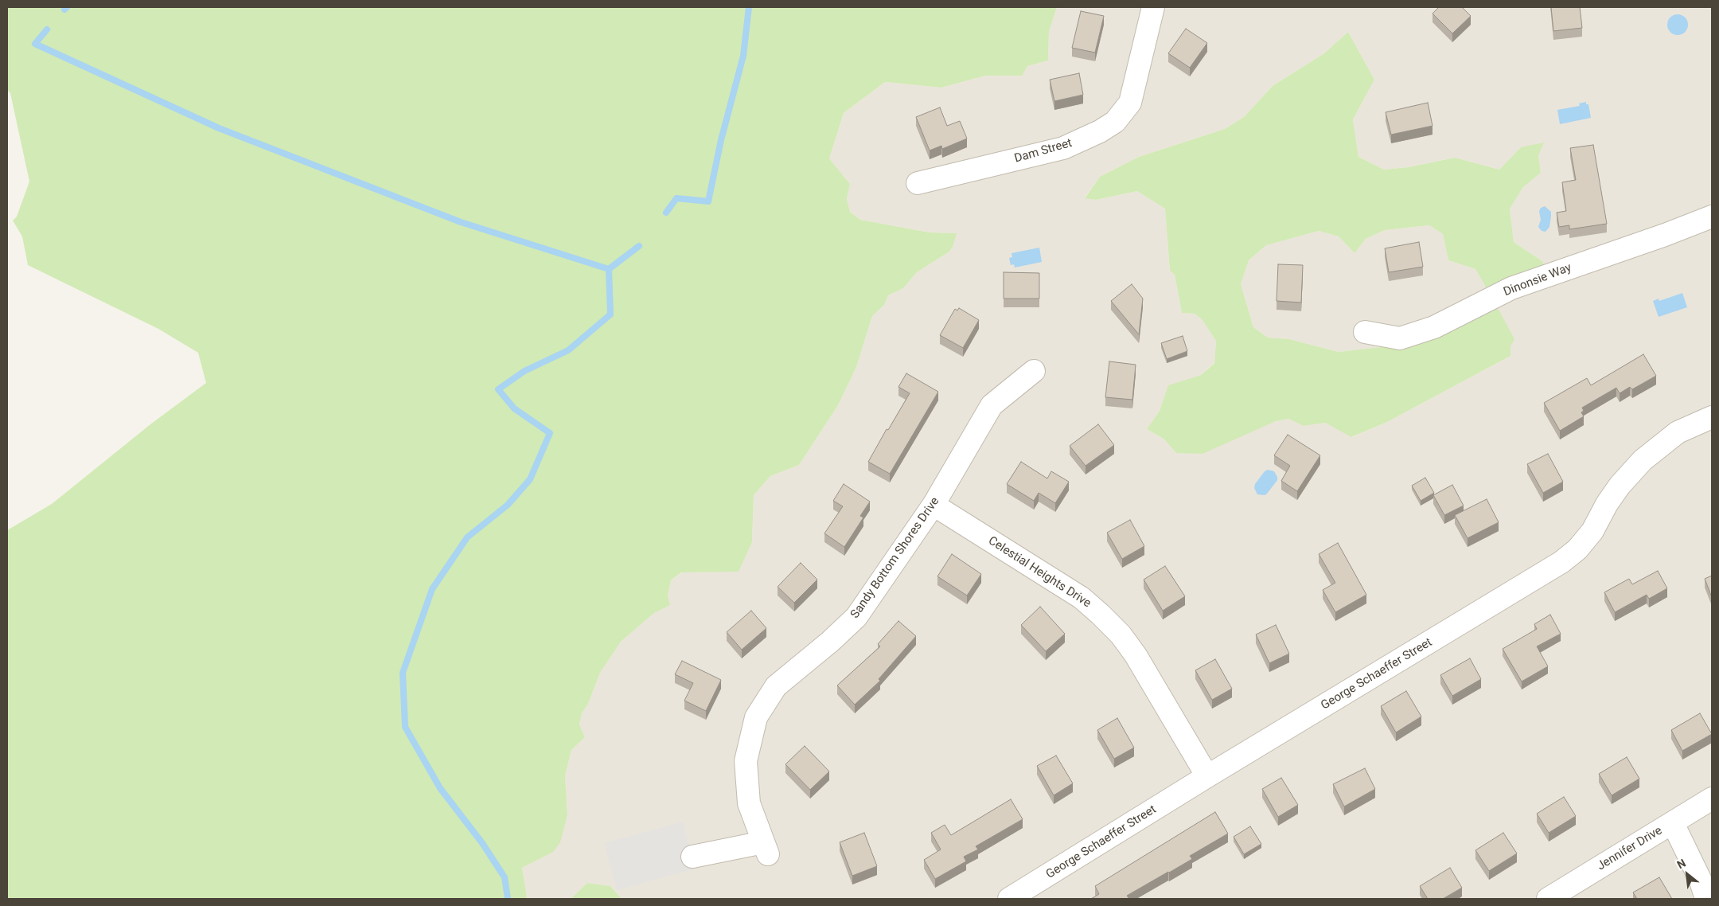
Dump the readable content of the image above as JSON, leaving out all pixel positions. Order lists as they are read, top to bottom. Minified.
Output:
{"streets":{"street":["Dam Street","Dinonsie Way","Sandy Bottom Shores Drive","Celestial Heights Drive","George Schaeffer Street","Jennifer Drive"]},"crossings":[["Sandy Bottom Shores Drive","Celestial Heights Drive"],["Celestial Heights Drive","George Schaeffer Street"]],"north":"top left"}
